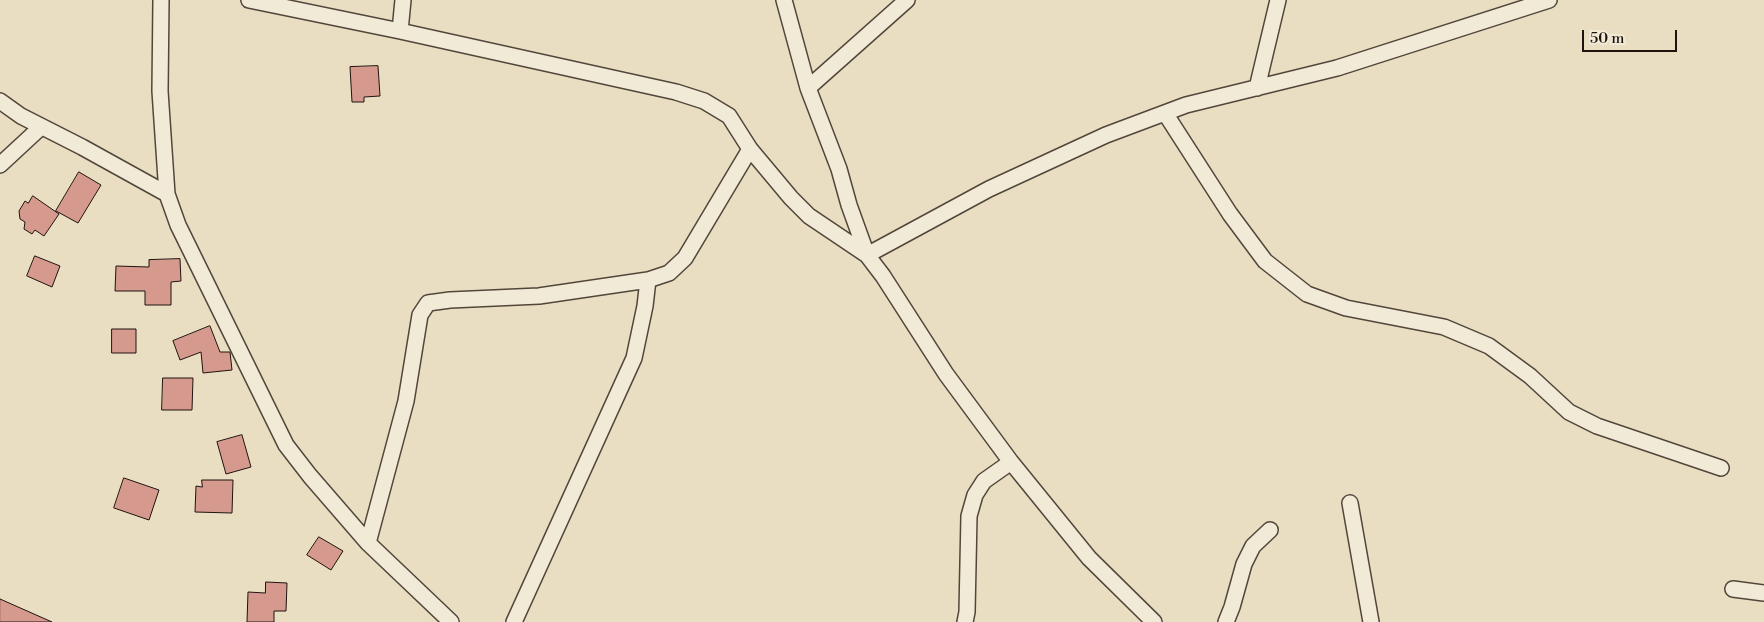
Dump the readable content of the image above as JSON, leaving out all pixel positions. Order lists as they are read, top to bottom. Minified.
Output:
{"scale_bar":"50 m"}
